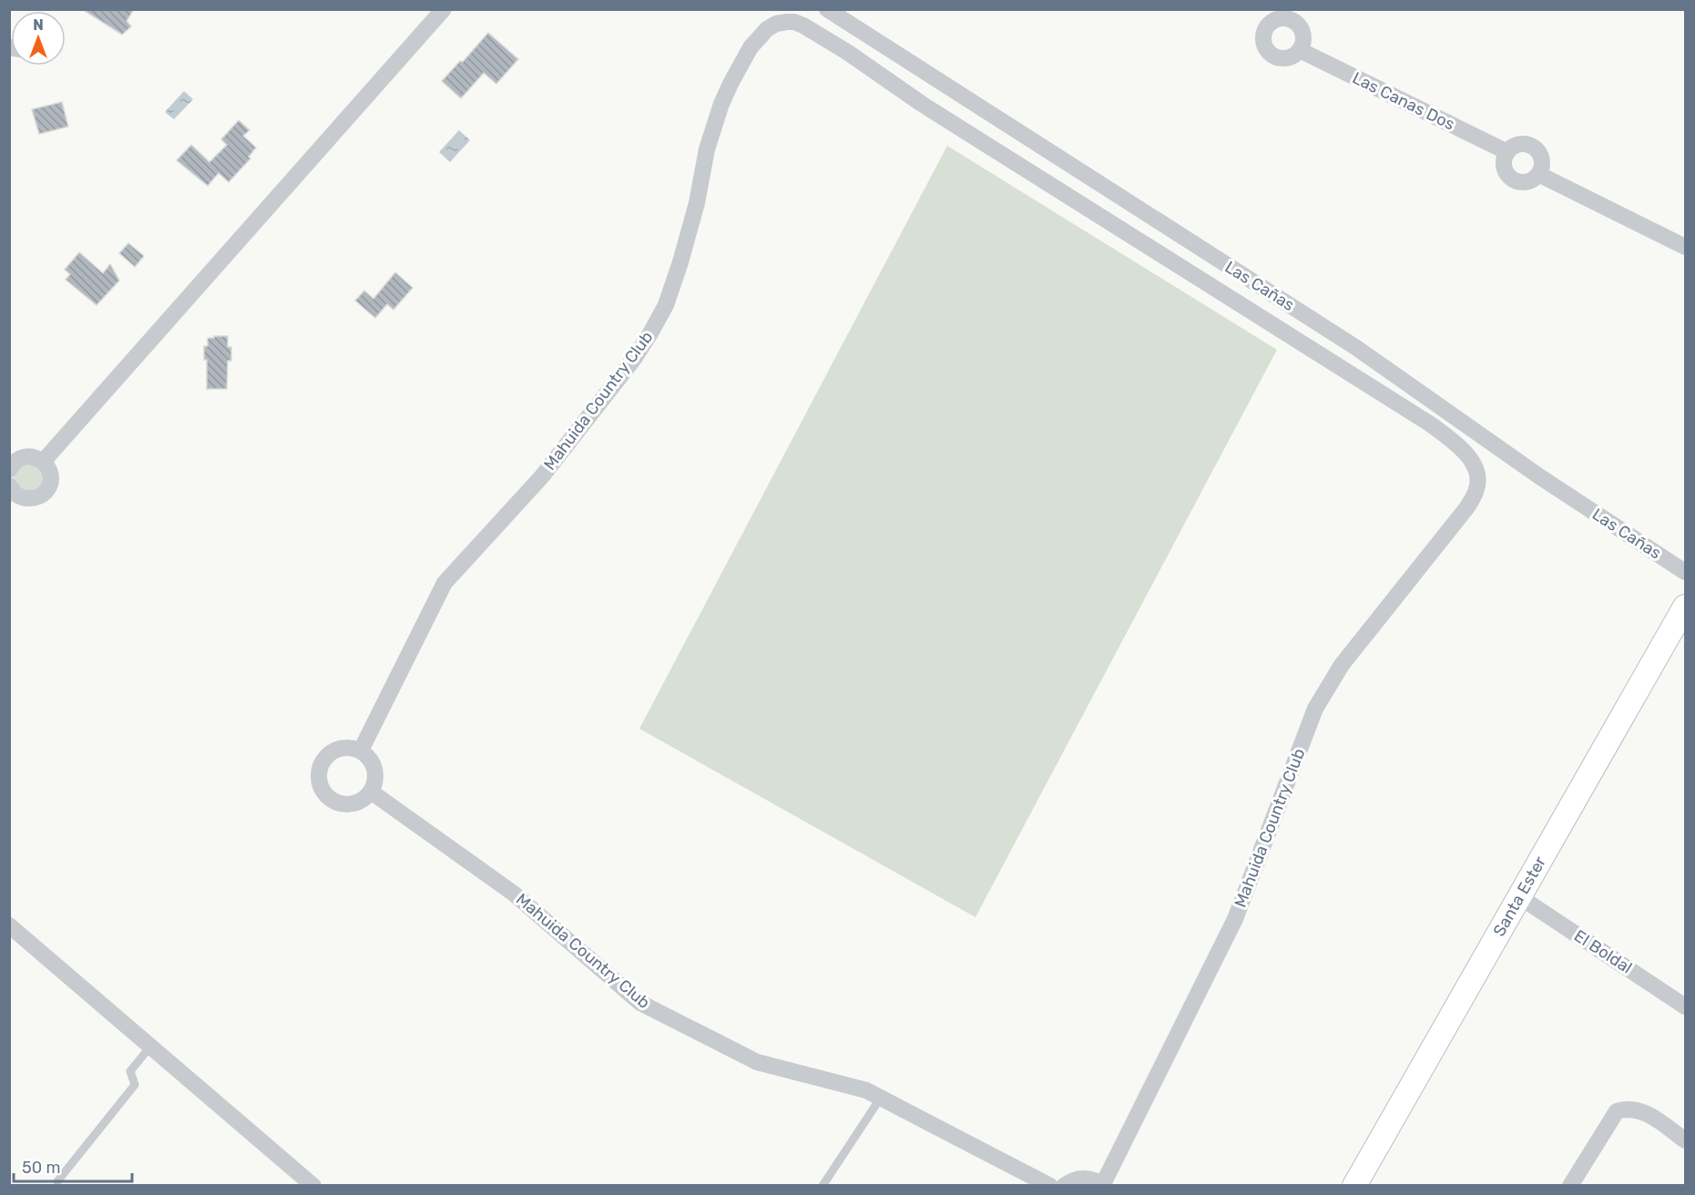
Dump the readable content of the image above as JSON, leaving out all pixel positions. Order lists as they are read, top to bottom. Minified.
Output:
{"streets":{"street":["Las Canas Dos","Las Cañas","Mahuida Country Club","Santa Ester","El Boldal"]},"crossings":[["Santa Ester","El Boldal"]],"scale_bar":"50 m","north":"top"}
